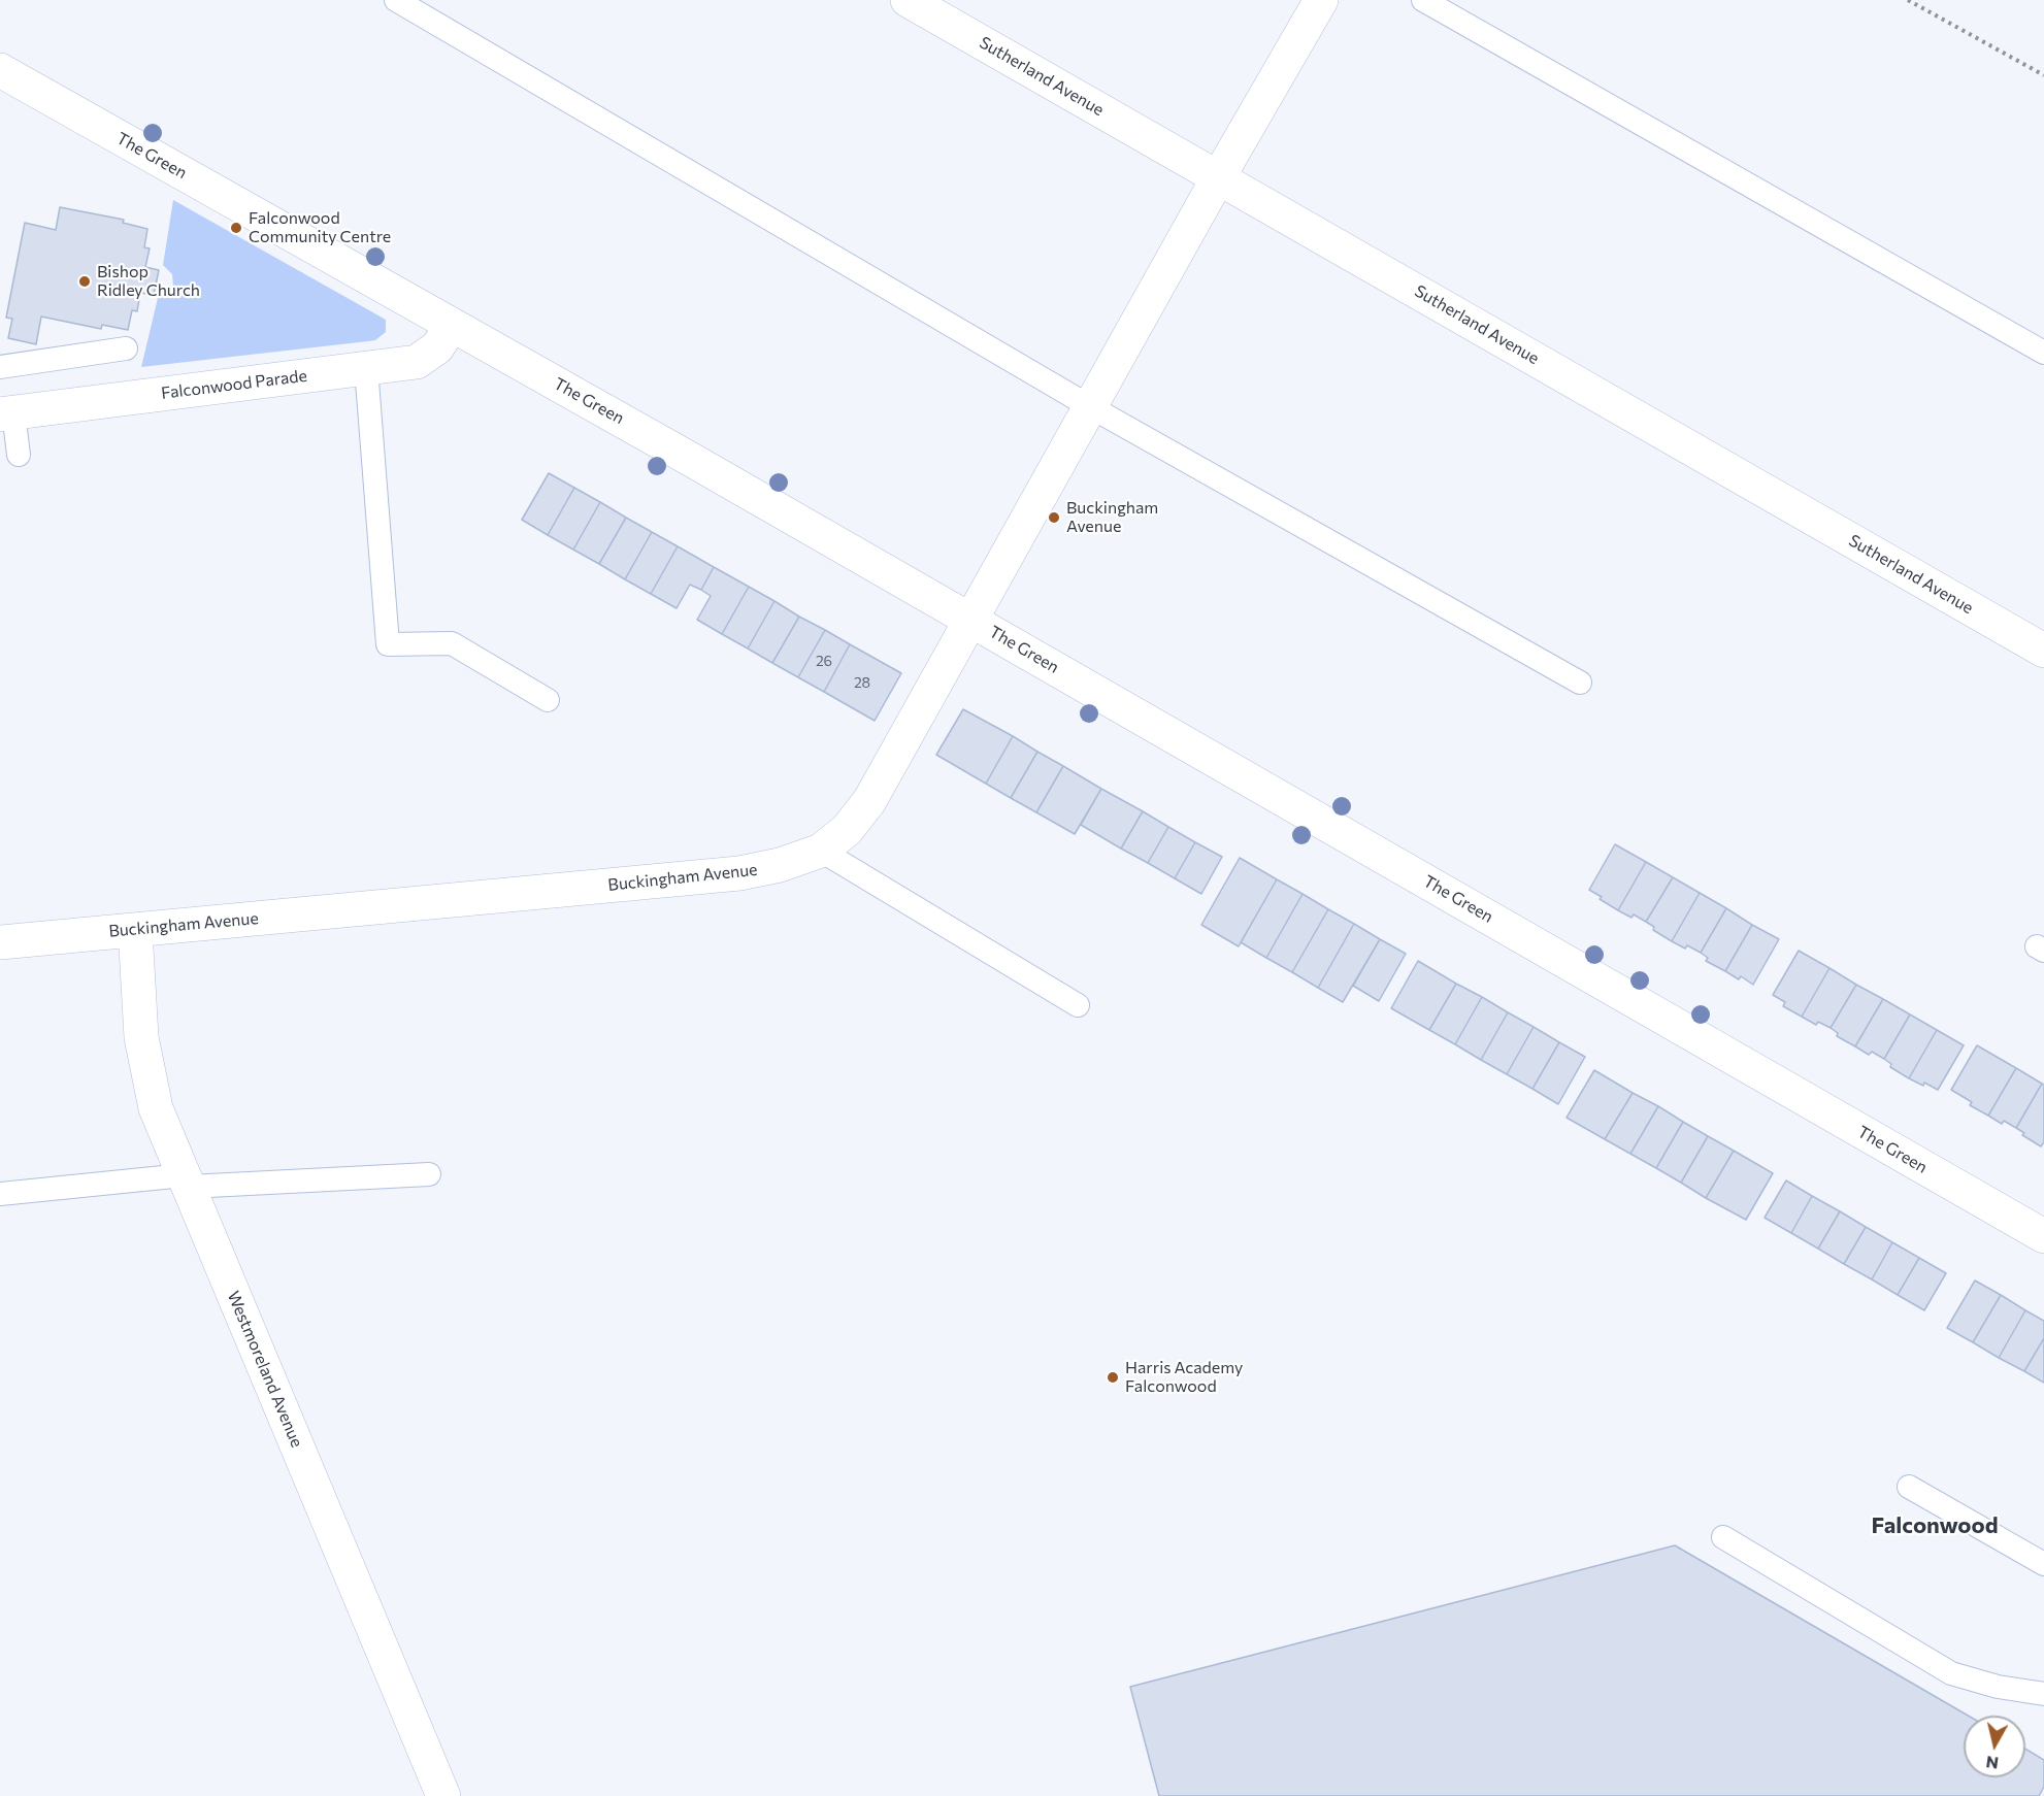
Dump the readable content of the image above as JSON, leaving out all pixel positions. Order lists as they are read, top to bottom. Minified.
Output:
{"streets":{"street":["Sutherland Avenue","The Green","Falconwood Parade","Buckingham Avenue","Westmoreland Avenue"]},"crossings":[["Sutherland Avenue","Buckingham Avenue"],["The Green","Falconwood Parade"],["The Green","Buckingham Avenue"],["Buckingham Avenue","Westmoreland Avenue"]],"districts":["Falconwood"],"places":["Falconwood Community Centre","Bishop Ridley Church","Buckingham Avenue","Harris Academy Falconwood"],"house_numbers":["26","28"],"north":"bottom"}
